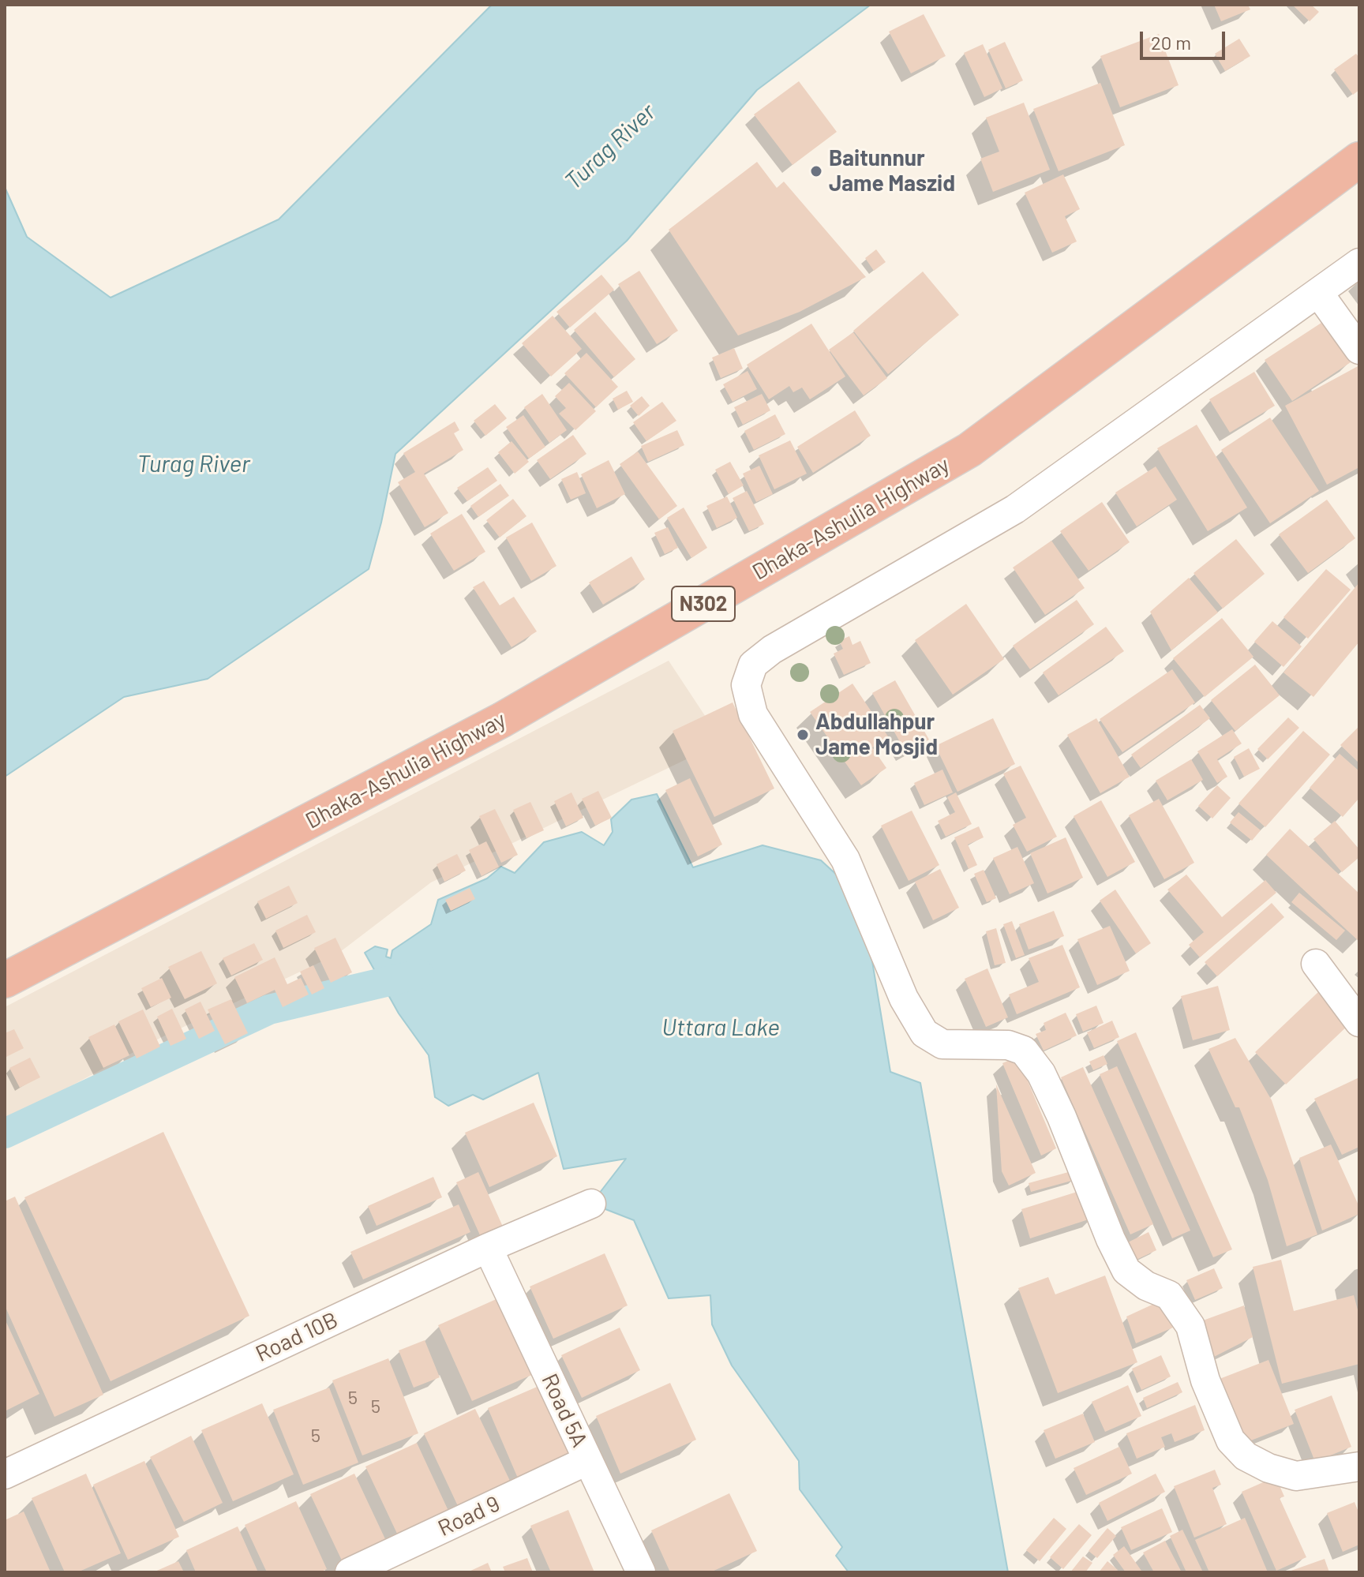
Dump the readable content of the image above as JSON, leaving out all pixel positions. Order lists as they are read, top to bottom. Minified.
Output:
{"streets":{"highway":["Dhaka-Ashulia Highway","N302"],"street":["Road 10B","Road 5A","Road 9"]},"crossings":[["Road 10B","Road 5A"],["Road 5A","Road 9"]],"water":["Turag River","Uttara Lake"],"places":["Baitunnur Jame Maszid","Abdullahpur Jame Mosjid"],"house_numbers":["5","5","5"],"scale_bar":"20 m"}
